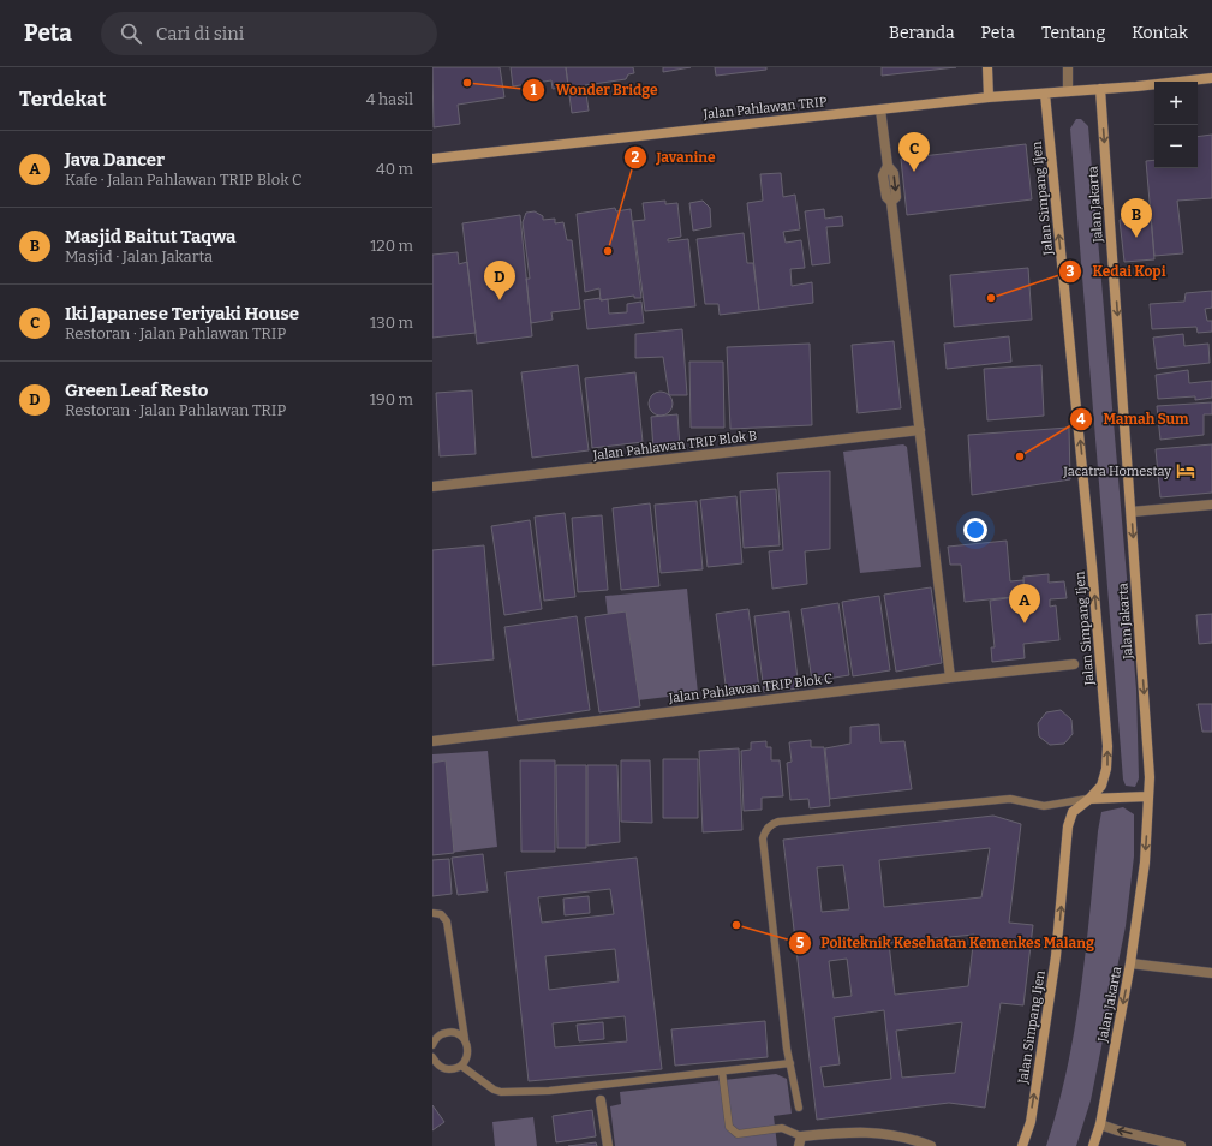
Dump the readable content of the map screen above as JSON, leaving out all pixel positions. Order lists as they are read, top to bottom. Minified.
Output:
{"streets":{"main road":["Jalan Pahlawan TRIP","Jalan Simpang Ijen","Jalan Jakarta"],"street":["Jalan Pahlawan TRIP Blok B","Jalan Pahlawan TRIP Blok C"]},"crossings":[["Jalan Pahlawan TRIP","Jalan Simpang Ijen"],["Jalan Pahlawan TRIP","Jalan Jakarta"]],"one_way":["Jalan Simpang Ijen","Jalan Jakarta"],"places":{"other":["Wonder Bridge","Javanine","Kedai Kopi","Mamah Sum","Politeknik Kesehatan Kemenkes Malang"],"hotel":["Jacatra Homestay"]},"page":{"header":"Peta","search":"Cari di sini","nav":["Beranda","Peta","Tentang","Kontak"],"heading":["Terdekat","4 hasil"],"map_buttons":["+","−"],"list":[{"mark":"A","name":"Java Dancer","note":"Kafe · Jalan Pahlawan TRIP Blok C","value":"40 m"},{"mark":"B","name":"Masjid Baitut Taqwa","note":"Masjid · Jalan Jakarta","value":"120 m"},{"mark":"C","name":"Iki Japanese Teriyaki House","note":"Restoran · Jalan Pahlawan TRIP","value":"130 m"},{"mark":"D","name":"Green Leaf Resto","note":"Restoran · Jalan Pahlawan TRIP","value":"190 m"}],"pins":["C","B","D","A"]}}
